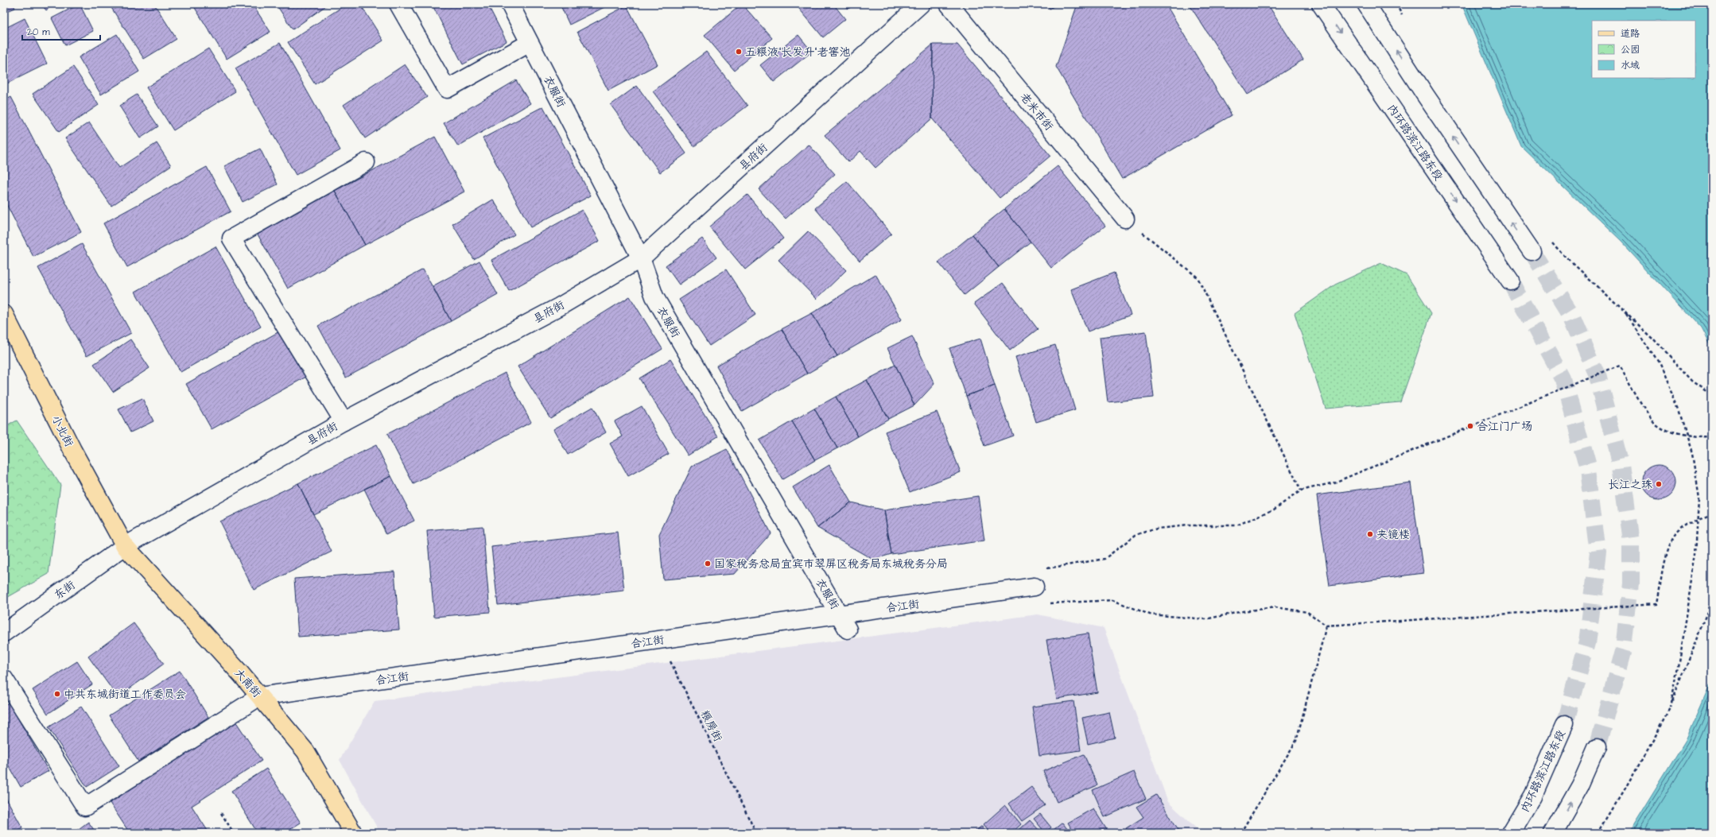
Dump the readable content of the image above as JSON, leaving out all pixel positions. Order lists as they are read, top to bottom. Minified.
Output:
{"streets":{"main road":["小北街","大南街"],"street":["衣服街","老米市街","内环路滨江路东段","县府街","东街","合江街"],"path":["粮房街"]},"crossings":[["衣服街","县府街"],["衣服街","合江街"],["县府街","小北街"],["县府街","东街"],["县府街","大南街"],["小北街","东街"],["小北街","大南街"],["东街","大南街"],["合江街","大南街"],["合江街","粮房街"]],"places":["五粮液“长发升”老窖池","合江门广场","长江之珠","夹镜楼","国家税务总局宜宾市翠屏区税务局东城税务分局","中共东城街道工作委员会"],"legend":["道路","公园","水域"],"scale_bar":"20 m"}
